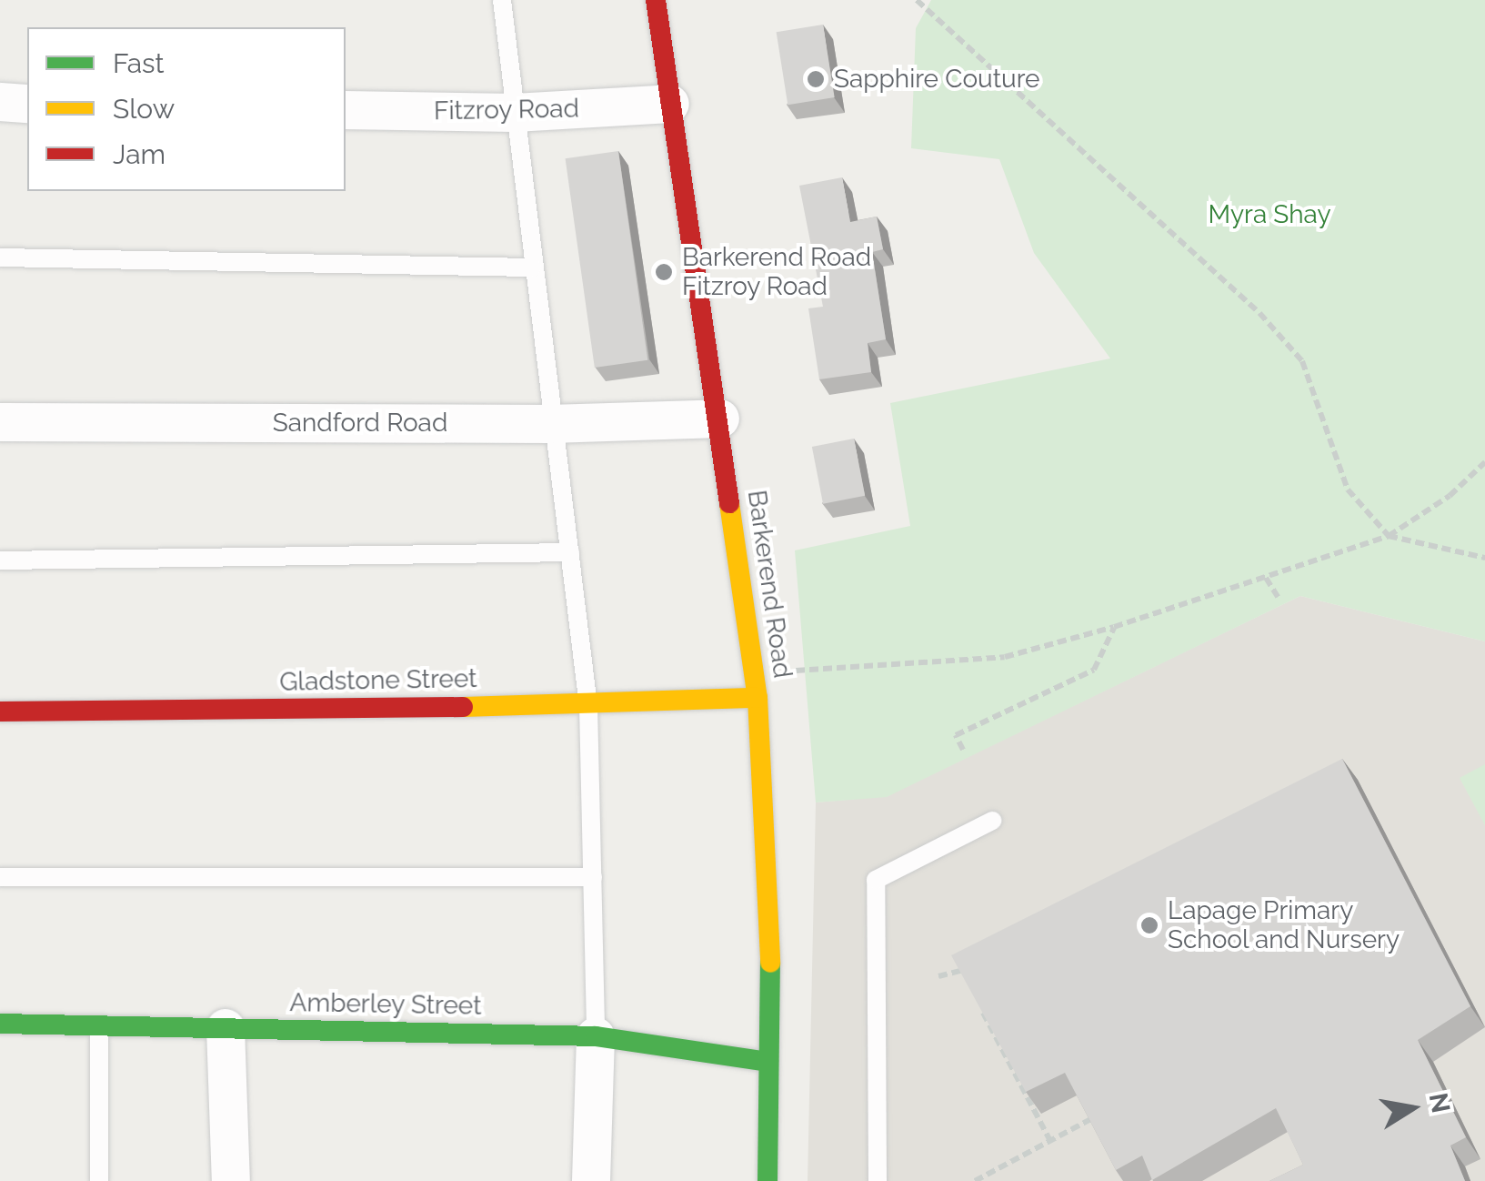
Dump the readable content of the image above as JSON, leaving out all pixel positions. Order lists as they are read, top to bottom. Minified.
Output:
{"streets":{"street":["Fitzroy Road","Sandford Road","Barkerend Road","Gladstone Street","Amberley Street"]},"crossings":[["Fitzroy Road","Barkerend Road"],["Sandford Road","Barkerend Road"],["Barkerend Road","Gladstone Street"],["Barkerend Road","Amberley Street"]],"parks":["Myra Shay"],"places":["Sapphire Couture","Barkerend Road Fitzroy Road","Lapage Primary School and Nursery"],"legend":["Fast","Slow","Jam"],"north":"right"}
